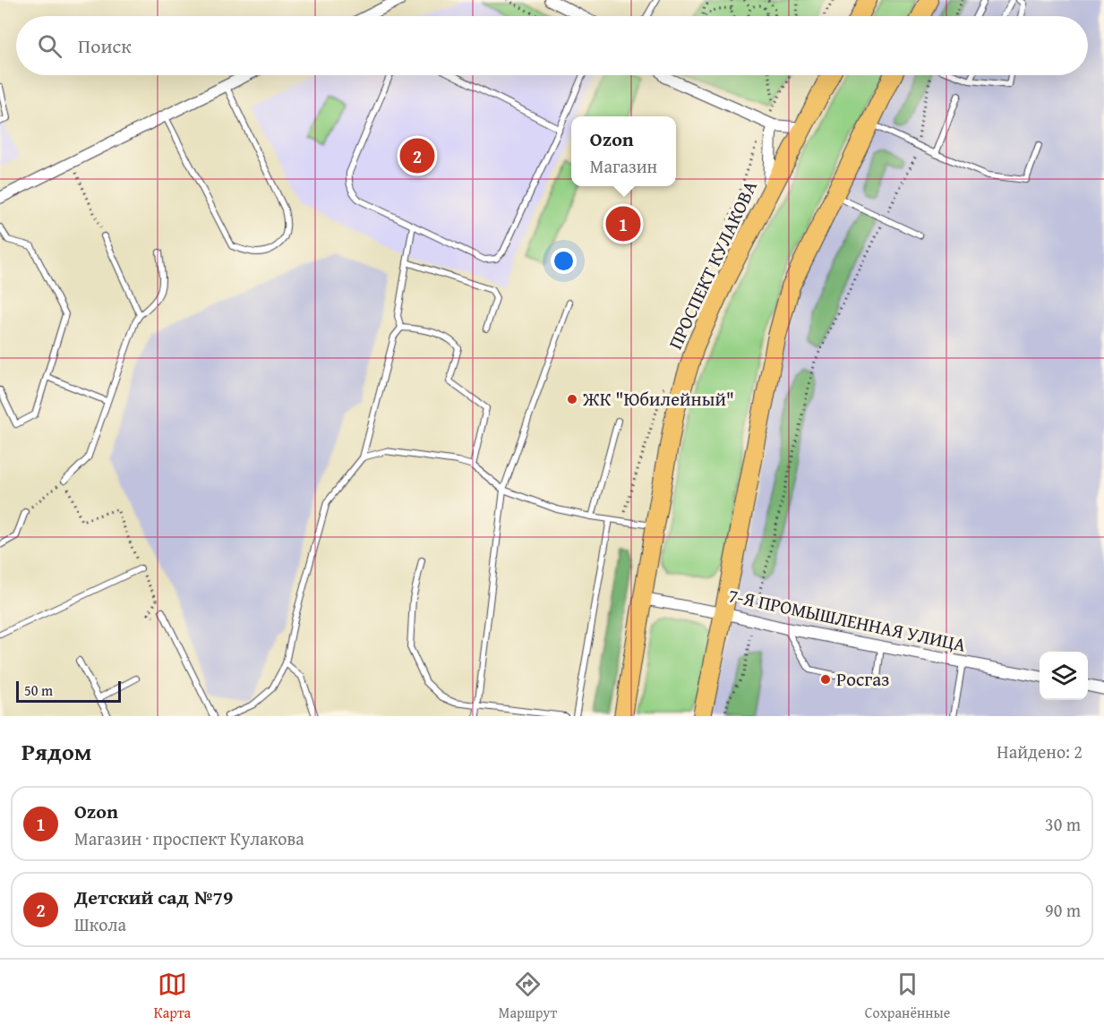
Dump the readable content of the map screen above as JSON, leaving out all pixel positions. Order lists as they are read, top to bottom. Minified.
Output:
{"streets":{"main road":["ПРОСПЕКТ КУЛАКОВА"],"street":["7-Я ПРОМЫШЛЕННАЯ УЛИЦА"]},"crossings":[["ПРОСПЕКТ КУЛАКОВА","7-Я ПРОМЫШЛЕННАЯ УЛИЦА"]],"places":["ЖК \"Юбилейный\"","Росгаз"],"scale_bar":"50 m","page":{"search":"Поиск","popup":["Ozon","Магазин"],"pins":["2","1"],"scale":"50 m","heading":["Рядом","Найдено: 2"],"list":[{"mark":"1","name":"Ozon","note":"Магазин · проспект Кулакова","value":"30 m"},{"mark":"2","name":"Детский сад №79","note":"Школа","value":"90 m"}],"nav":["Карта","Маршрут","Сохранённые"]}}
